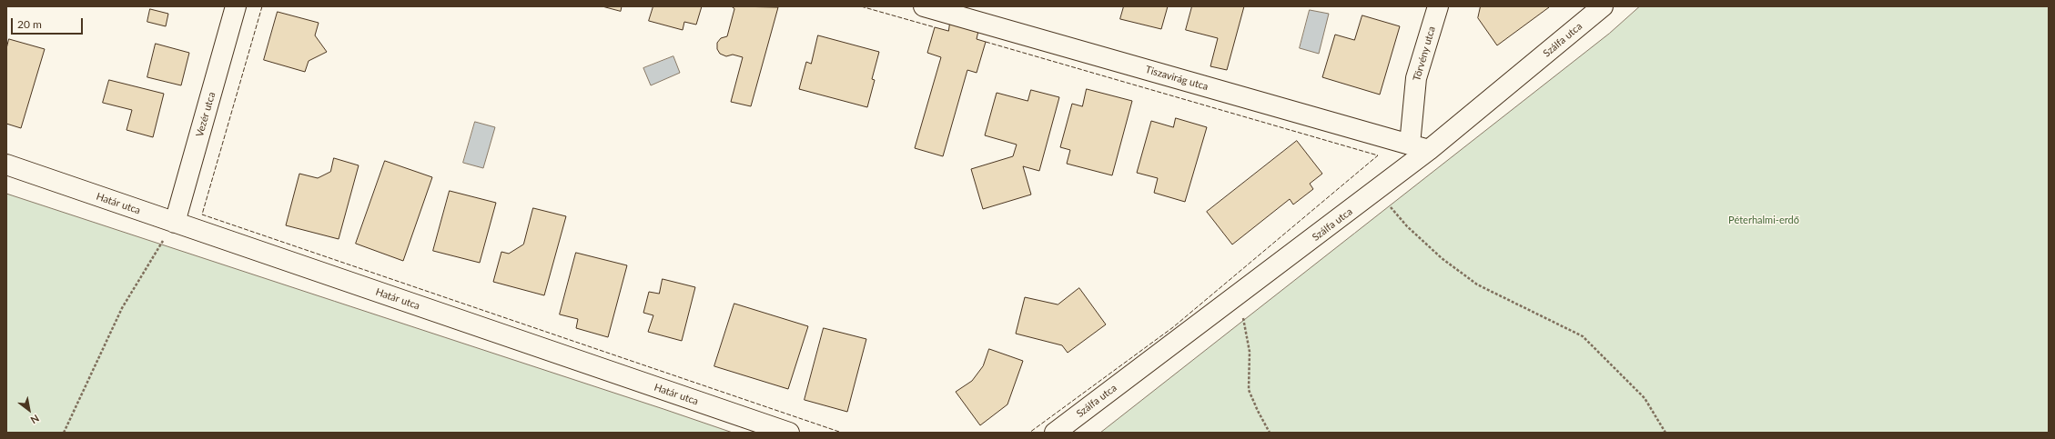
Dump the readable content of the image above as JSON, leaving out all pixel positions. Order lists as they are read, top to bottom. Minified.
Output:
{"streets":{"street":["Szálfa utca","Törvény utca","Tiszavirág utca","Vezér utca","Határ utca"]},"crossings":[["Szálfa utca","Tiszavirág utca"],["Törvény utca","Tiszavirág utca"],["Vezér utca","Határ utca"]],"parks":["Péterhalmi-erdő"],"scale_bar":"20 m","north":"bottom right"}
